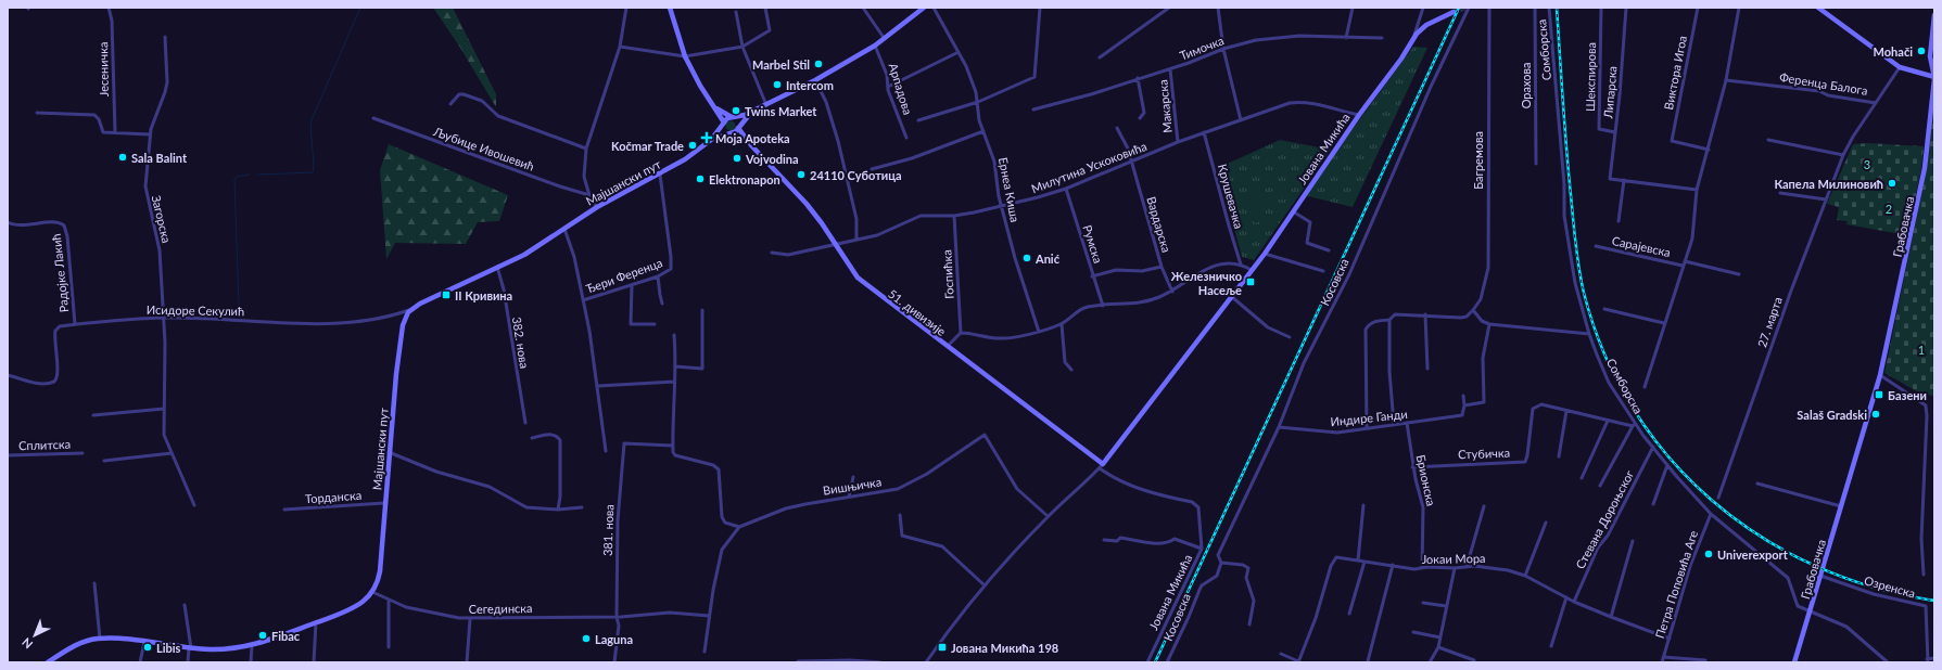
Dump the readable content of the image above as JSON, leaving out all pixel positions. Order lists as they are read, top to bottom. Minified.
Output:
{"streets":{"street":["Тимочка","Сомборска","Јесеничка","Виктора Игоа","Шекспирова","Ференца Балога","Орахова","Арпадова","Липарска","Макарска","Љубице Ивошевић","Јована Микића","Багремова","Милутина Ускоковића","Мајшански пут","Ернеа Киша","Крушевачка","Загорска","Вардарска","Грабовачка","Румска","Сарајевска","Радојке Лакић","Госпићка","Ђери Ференца","Косовска","Исидоре Секулић","51. дивизије","27. марта","382. нова","Индире Ганди","Сплитска","Стубичка","Брионска","Вишњичка","Торданска","Стевана Дороњског","381. нова","Јокаи Мора","Петра Поповића Аге","Озренска","Сегединска"]},"crossings":[["Тимочка","Макарска"],["Сомборска","Грабовачка"],["Сомборска","Стубичка"],["Сомборска","Стевана Дороњског"],["Сомборска","Петра Поповића Аге"],["Виктора Игоа","Сарајевска"],["Шекспирова","Липарска"],["Ференца Балога","Сарајевска"],["Ференца Балога","27. марта"],["Липарска","Сарајевска"],["Макарска","Милутина Ускоковића"],["Јована Микића","Милутина Ускоковића"],["Јована Микића","51. дивизије"],["Јована Микића","Вишњичка"],["Милутина Ускоковића","Ернеа Киша"],["Милутина Ускоковића","Крушевачка"],["Милутина Ускоковића","Вардарска"],["Милутина Ускоковића","Румска"],["Милутина Ускоковића","Госпићка"],["Милутина Ускоковића","51. дивизије"],["Мајшански пут","Ђери Ференца"],["Мајшански пут","Исидоре Секулић"],["Мајшански пут","51. дивизије"],["Мајшански пут","382. нова"],["Мајшански пут","Торданска"],["Мајшански пут","Сегединска"],["Загорска","Исидоре Секулић"],["Грабовачка","Озренска"],["Радојке Лакић","Исидоре Секулић"],["Косовска","Индире Ганди"],["Индире Ганди","Брионска"],["Стубичка","Брионска"],["Брионска","Јокаи Мора"],["Стевана Дороњског","Јокаи Мора"],["381. нова","Сегединска"],["Јокаи Мора","Петра Поповића Аге"]],"parks":["3","2","1"],"places":{"other":["Mohači","Marbel Stil","Intercom","Twins Market","Kočmar Trade","Sala Balint","Vojvodina","24110 Суботица","Elektronapon","Капела Милиновић","Anić","Salaš Gradski","Univerexport","Fibac","Laguna","Libis"],"health":["Moja Apoteka"],"transit":["Железничко Насеље","II Кривина","Базени","Јована Микића 198"]},"north":"bottom left"}
